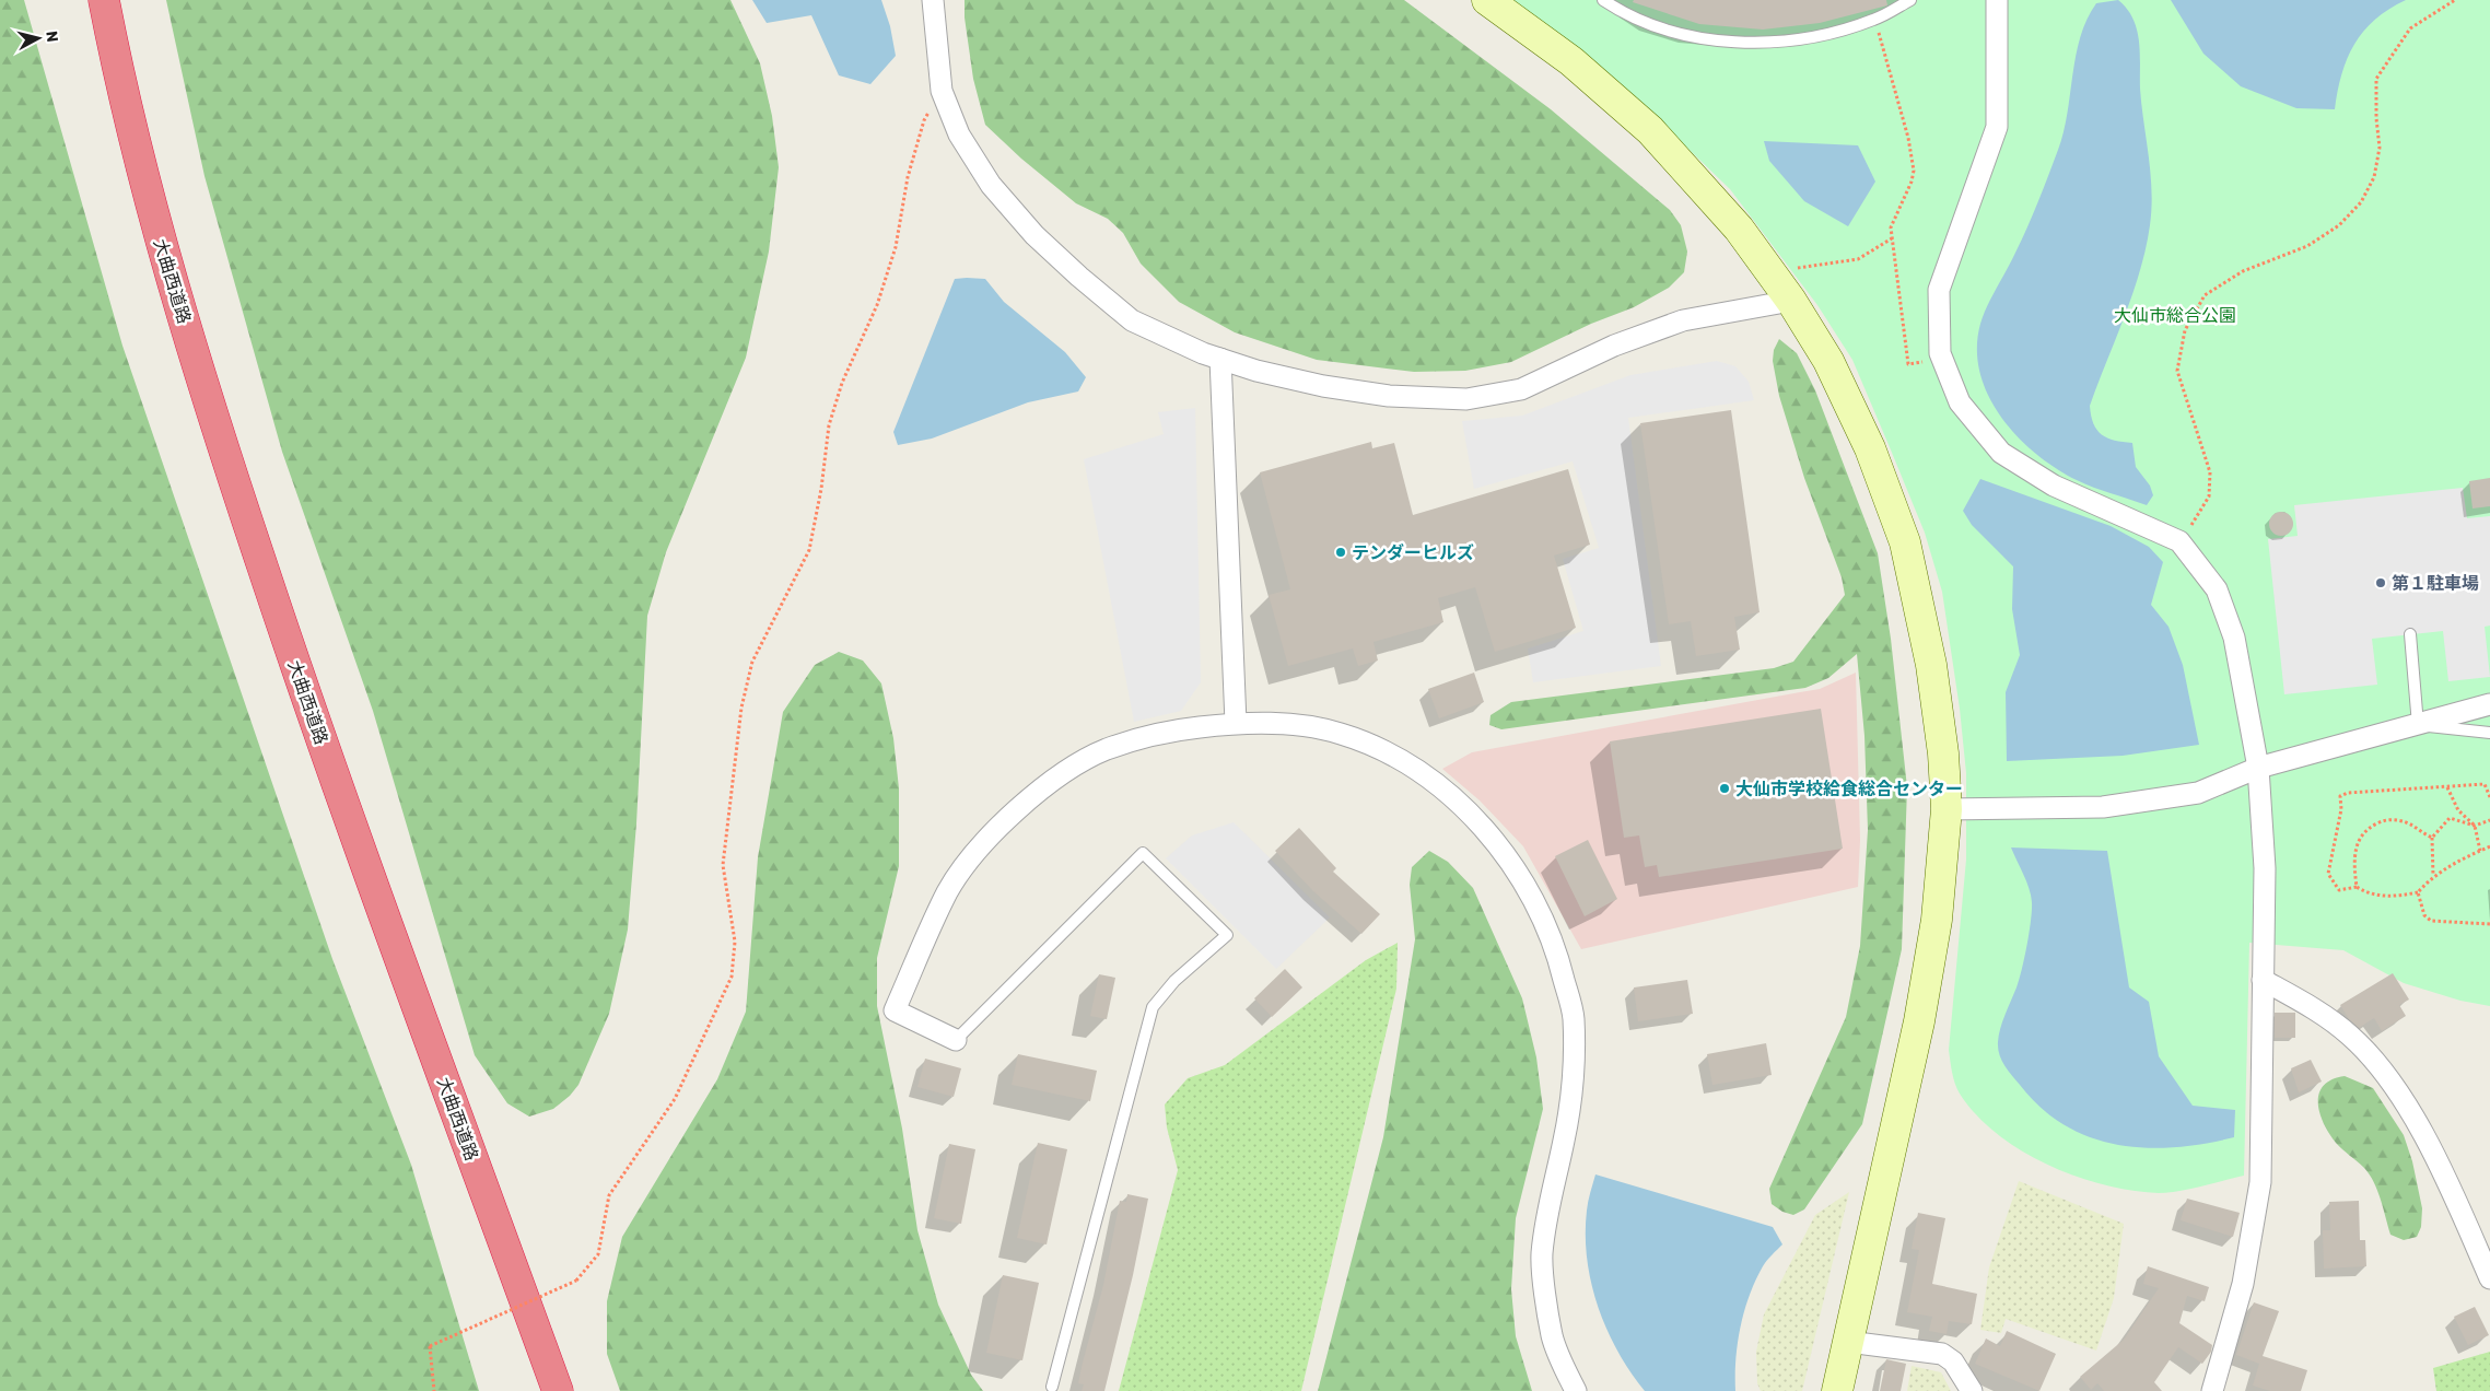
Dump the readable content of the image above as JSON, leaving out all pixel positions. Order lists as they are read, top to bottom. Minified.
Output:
{"streets":{"highway":["大曲西道路"]},"parks":["大仙市総合公園"],"places":["テンダーヒルズ","第１駐車場","大仙市学校給食総合センター"],"north":"right"}
